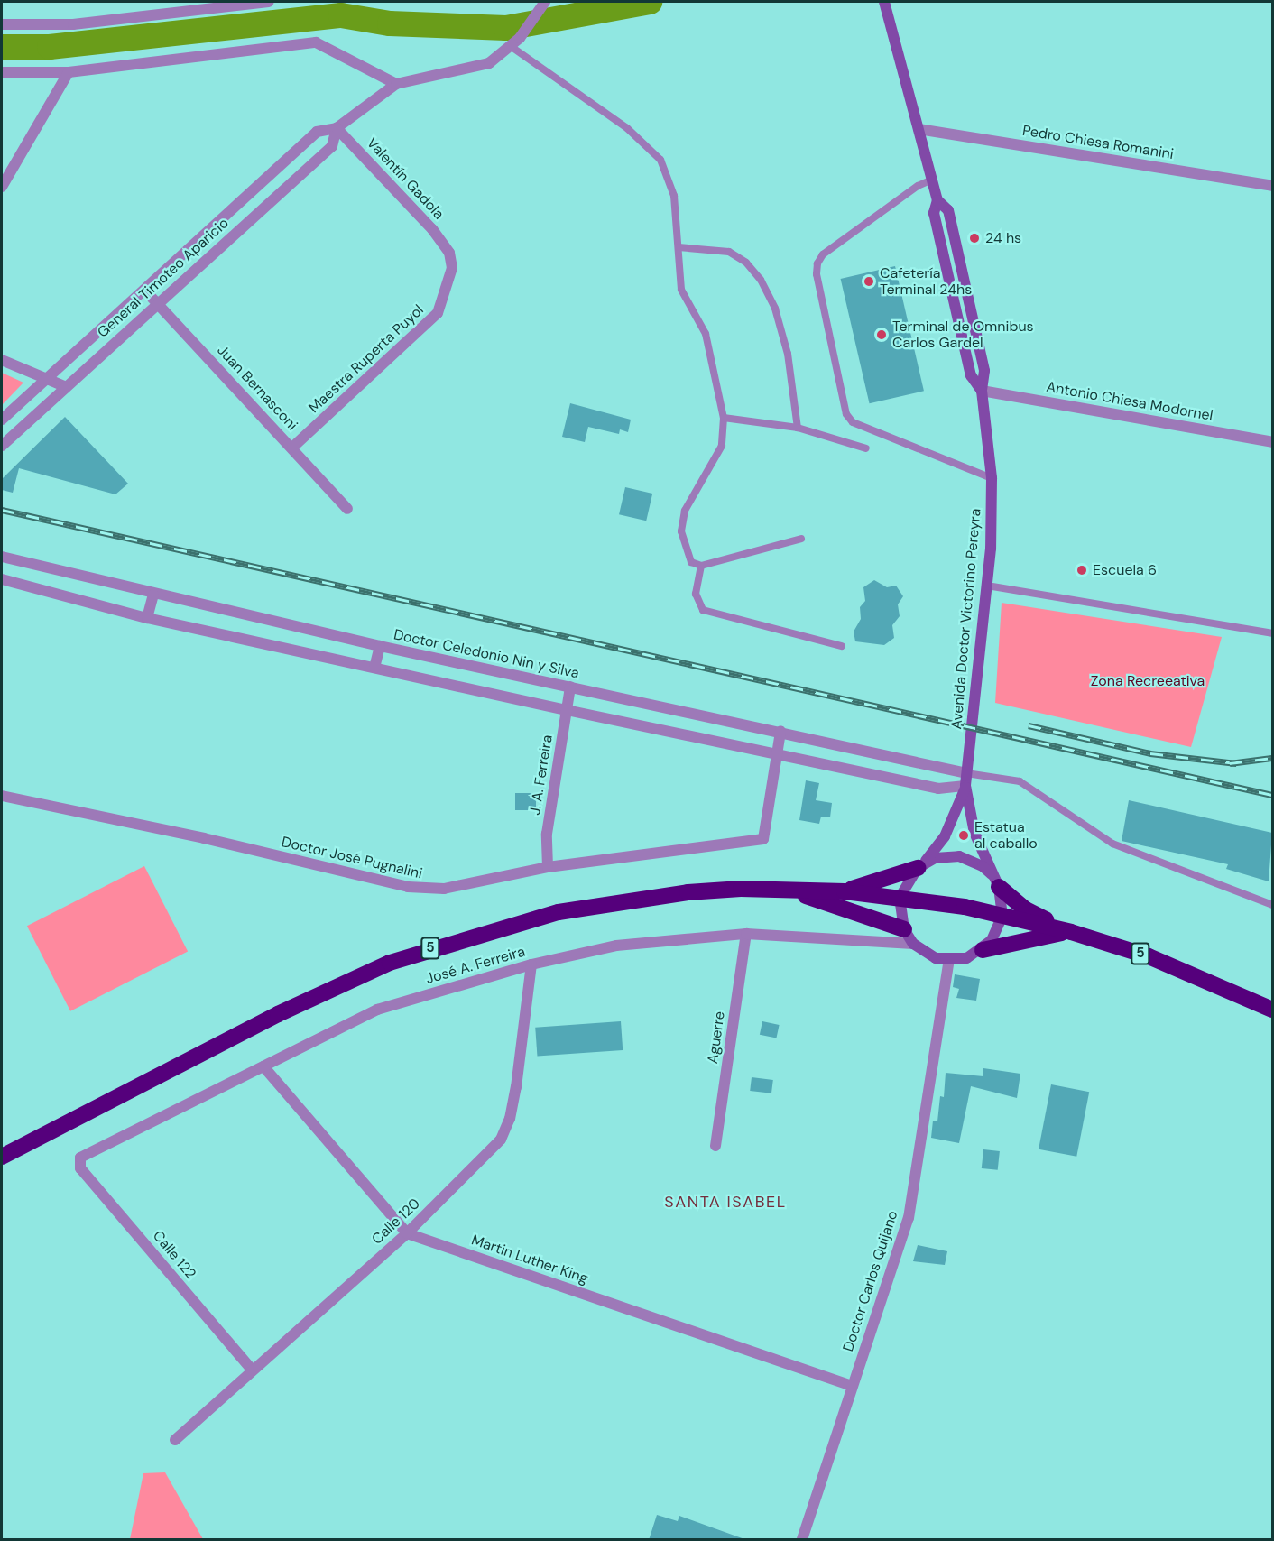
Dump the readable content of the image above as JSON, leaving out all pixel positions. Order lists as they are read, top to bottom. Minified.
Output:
{"streets":{"highway":["5"],"street":["Pedro Chiesa Romanini","Valentín Gadola","General Timoteo Aparicio","Maestra Ruperta Puyol","Juan Bernasconi","Antonio Chiesa Modornel","Avenida Doctor Victorino Pereyra","Doctor Celedonio Nin y Silva","J. A. Ferreira","Doctor José Pugnalini","José A. Ferreira","Aguerre","Calle 120","Calle 122","Martin Luther King","Doctor Carlos Quijano"]},"crossings":[["Pedro Chiesa Romanini","Avenida Doctor Victorino Pereyra"],["Valentín Gadola","General Timoteo Aparicio"],["Valentín Gadola","Maestra Ruperta Puyol"],["General Timoteo Aparicio","Juan Bernasconi"],["Maestra Ruperta Puyol","Juan Bernasconi"],["Antonio Chiesa Modornel","Avenida Doctor Victorino Pereyra"],["Avenida Doctor Victorino Pereyra","Doctor Celedonio Nin y Silva"],["Doctor Celedonio Nin y Silva","J. A. Ferreira"],["J. A. Ferreira","Doctor José Pugnalini"],["José A. Ferreira","Aguerre"],["José A. Ferreira","Calle 120"],["José A. Ferreira","Calle 122"],["Calle 120","Calle 122"],["Calle 120","Martin Luther King"],["Martin Luther King","Doctor Carlos Quijano"]],"districts":["SANTA ISABEL"],"parks":["Zona Recreeativa"],"places":["24 hs","Cafetería Terminal 24hs","Terminal de Omnibus Carlos Gardel","Escuela 6","Estatua al caballo"]}
